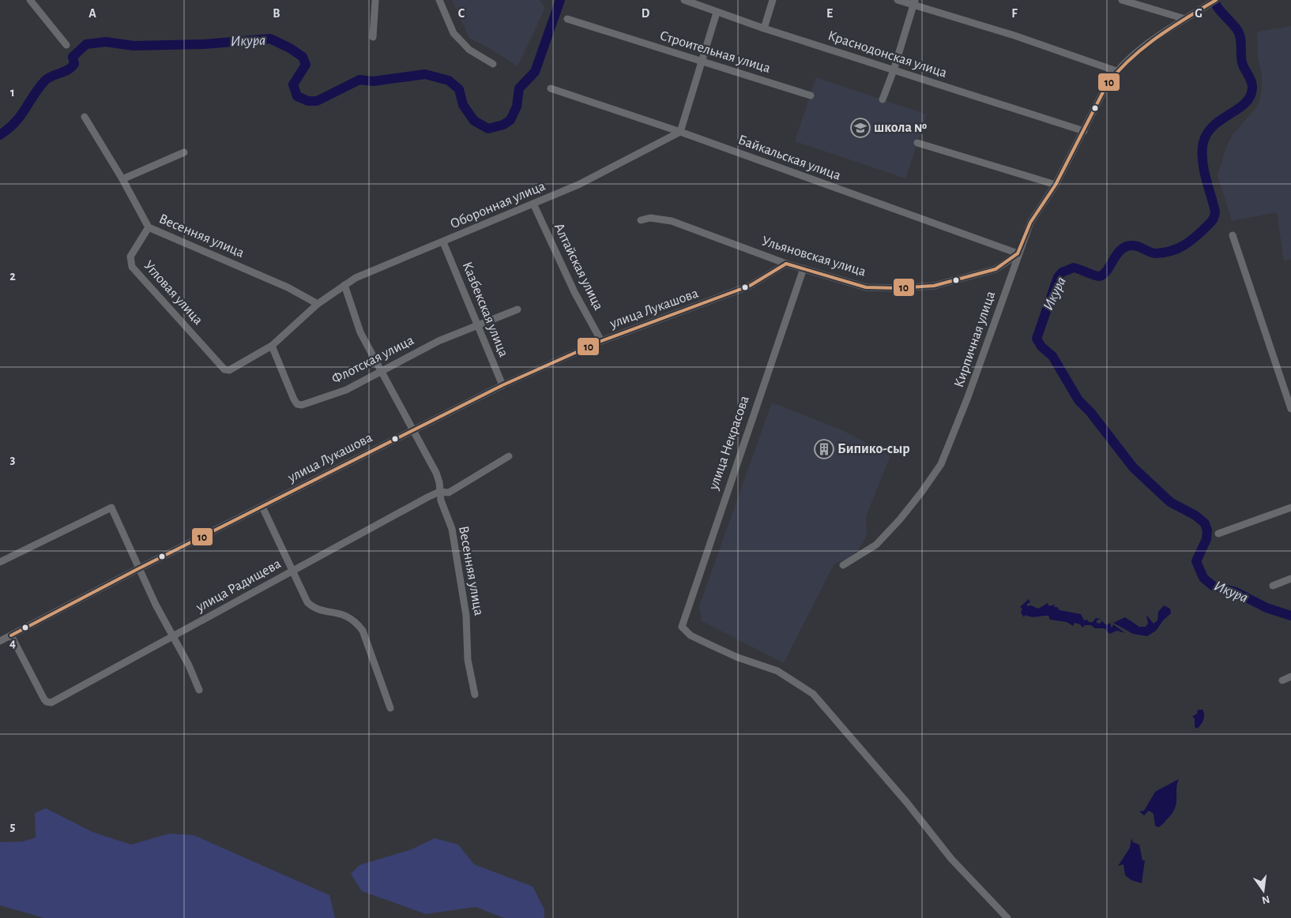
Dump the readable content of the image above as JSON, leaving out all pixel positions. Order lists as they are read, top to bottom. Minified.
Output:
{"streets":{"street":["Строительная улица","Краснодонская улица","Байкальская улица","Оборонная улица","Весенняя улица","Ульяновская улица","Алтайская улица","Угловая улица","улица Лукашова","Казбекская улица","Кирпичная улица","Флотская улица","улица Некрасова","улица Радищева"]},"crossings":[["Краснодонская улица","Кирпичная улица"],["Байкальская улица","Оборонная улица"],["Байкальская улица","Ульяновская улица"],["Байкальская улица","Кирпичная улица"],["Оборонная улица","Весенняя улица"],["Оборонная улица","Алтайская улица"],["Оборонная улица","Угловая улица"],["Оборонная улица","Казбекская улица"],["Оборонная улица","Флотская улица"],["Весенняя улица","Угловая улица"],["Весенняя улица","улица Лукашова"],["Весенняя улица","Флотская улица"],["Весенняя улица","улица Радищева"],["Ульяновская улица","улица Лукашова"],["Ульяновская улица","Кирпичная улица"],["Ульяновская улица","улица Некрасова"],["Алтайская улица","улица Лукашова"],["улица Лукашова","Казбекская улица"],["улица Лукашова","улица Радищева"],["Казбекская улица","Флотская улица"]],"water":["Икура"],"places":{"school or university":["школа №"],"building":["Бипико-сыр"]},"lines":["transit line 10"],"north":"bottom","grid":{"columns":["A","B","C","D","E","F","G"],"rows":["1","2","3","4","5"]}}
